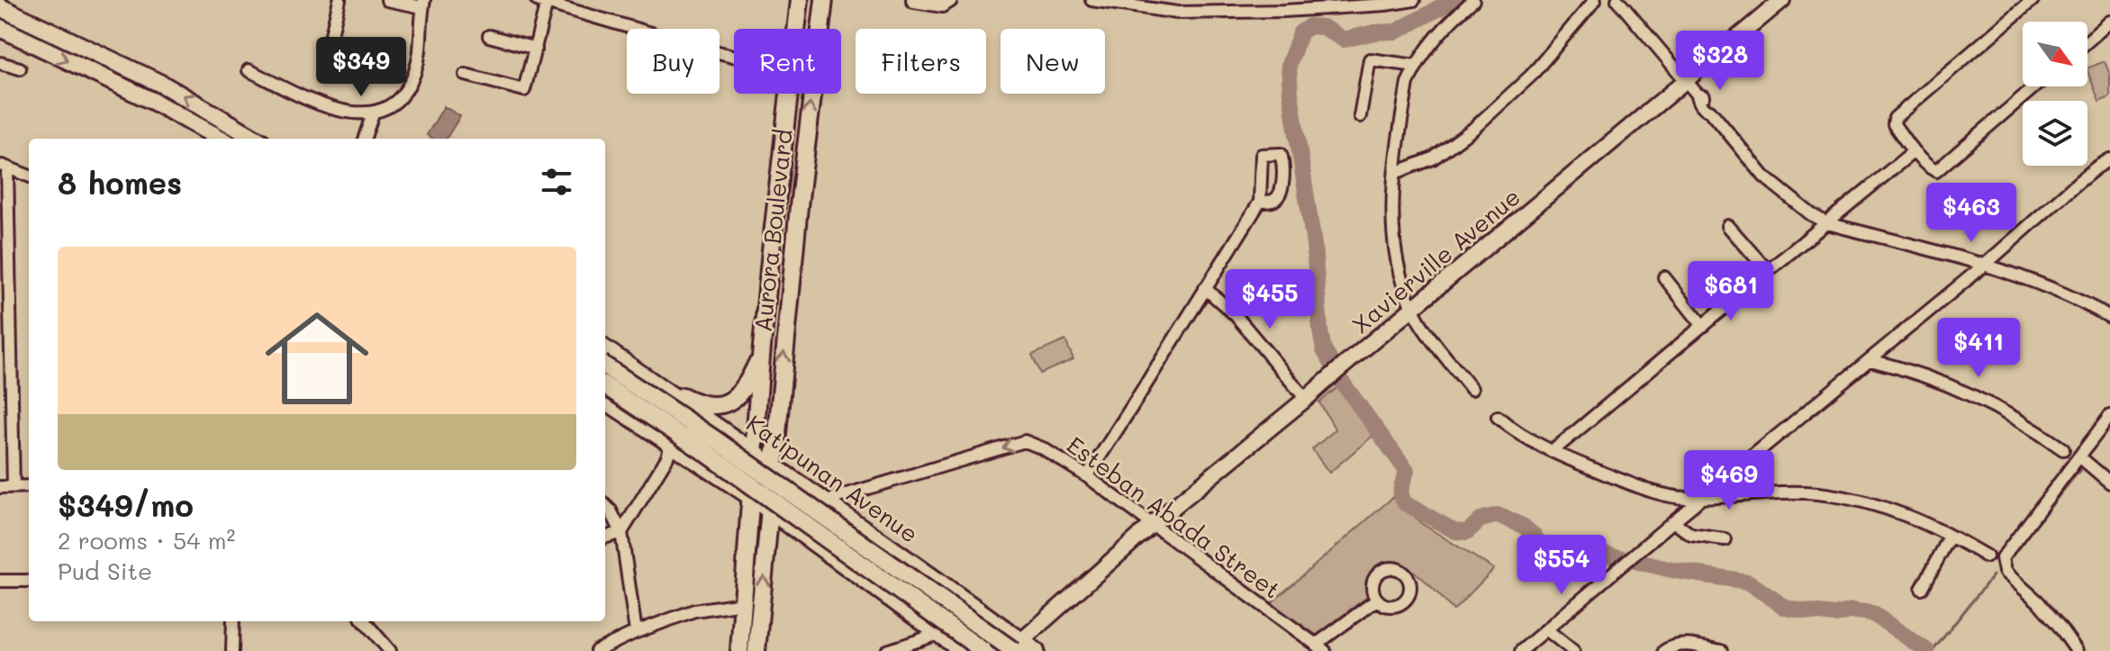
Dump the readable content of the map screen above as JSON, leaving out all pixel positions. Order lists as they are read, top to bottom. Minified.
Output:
{"streets":{"main road":["Aurora Boulevard","Xavierville Avenue","Katipunan Avenue"],"street":["Esteban Abada Street"]},"crossings":[["Aurora Boulevard","Katipunan Avenue"],["Xavierville Avenue","Katipunan Avenue"],["Xavierville Avenue","Esteban Abada Street"],["Katipunan Avenue","Esteban Abada Street"]],"one_way":["Esteban Abada Street"],"north":"bottom right","page":{"chip":["Buy","Rent","Filters","New"],"price":["$328","$349","$463","$681","$455","$411","$469","$554"],"heading":"8 homes","list":[{"name":"$349/mo","note":"2 rooms · 54 m² · Pud Site"}]}}
